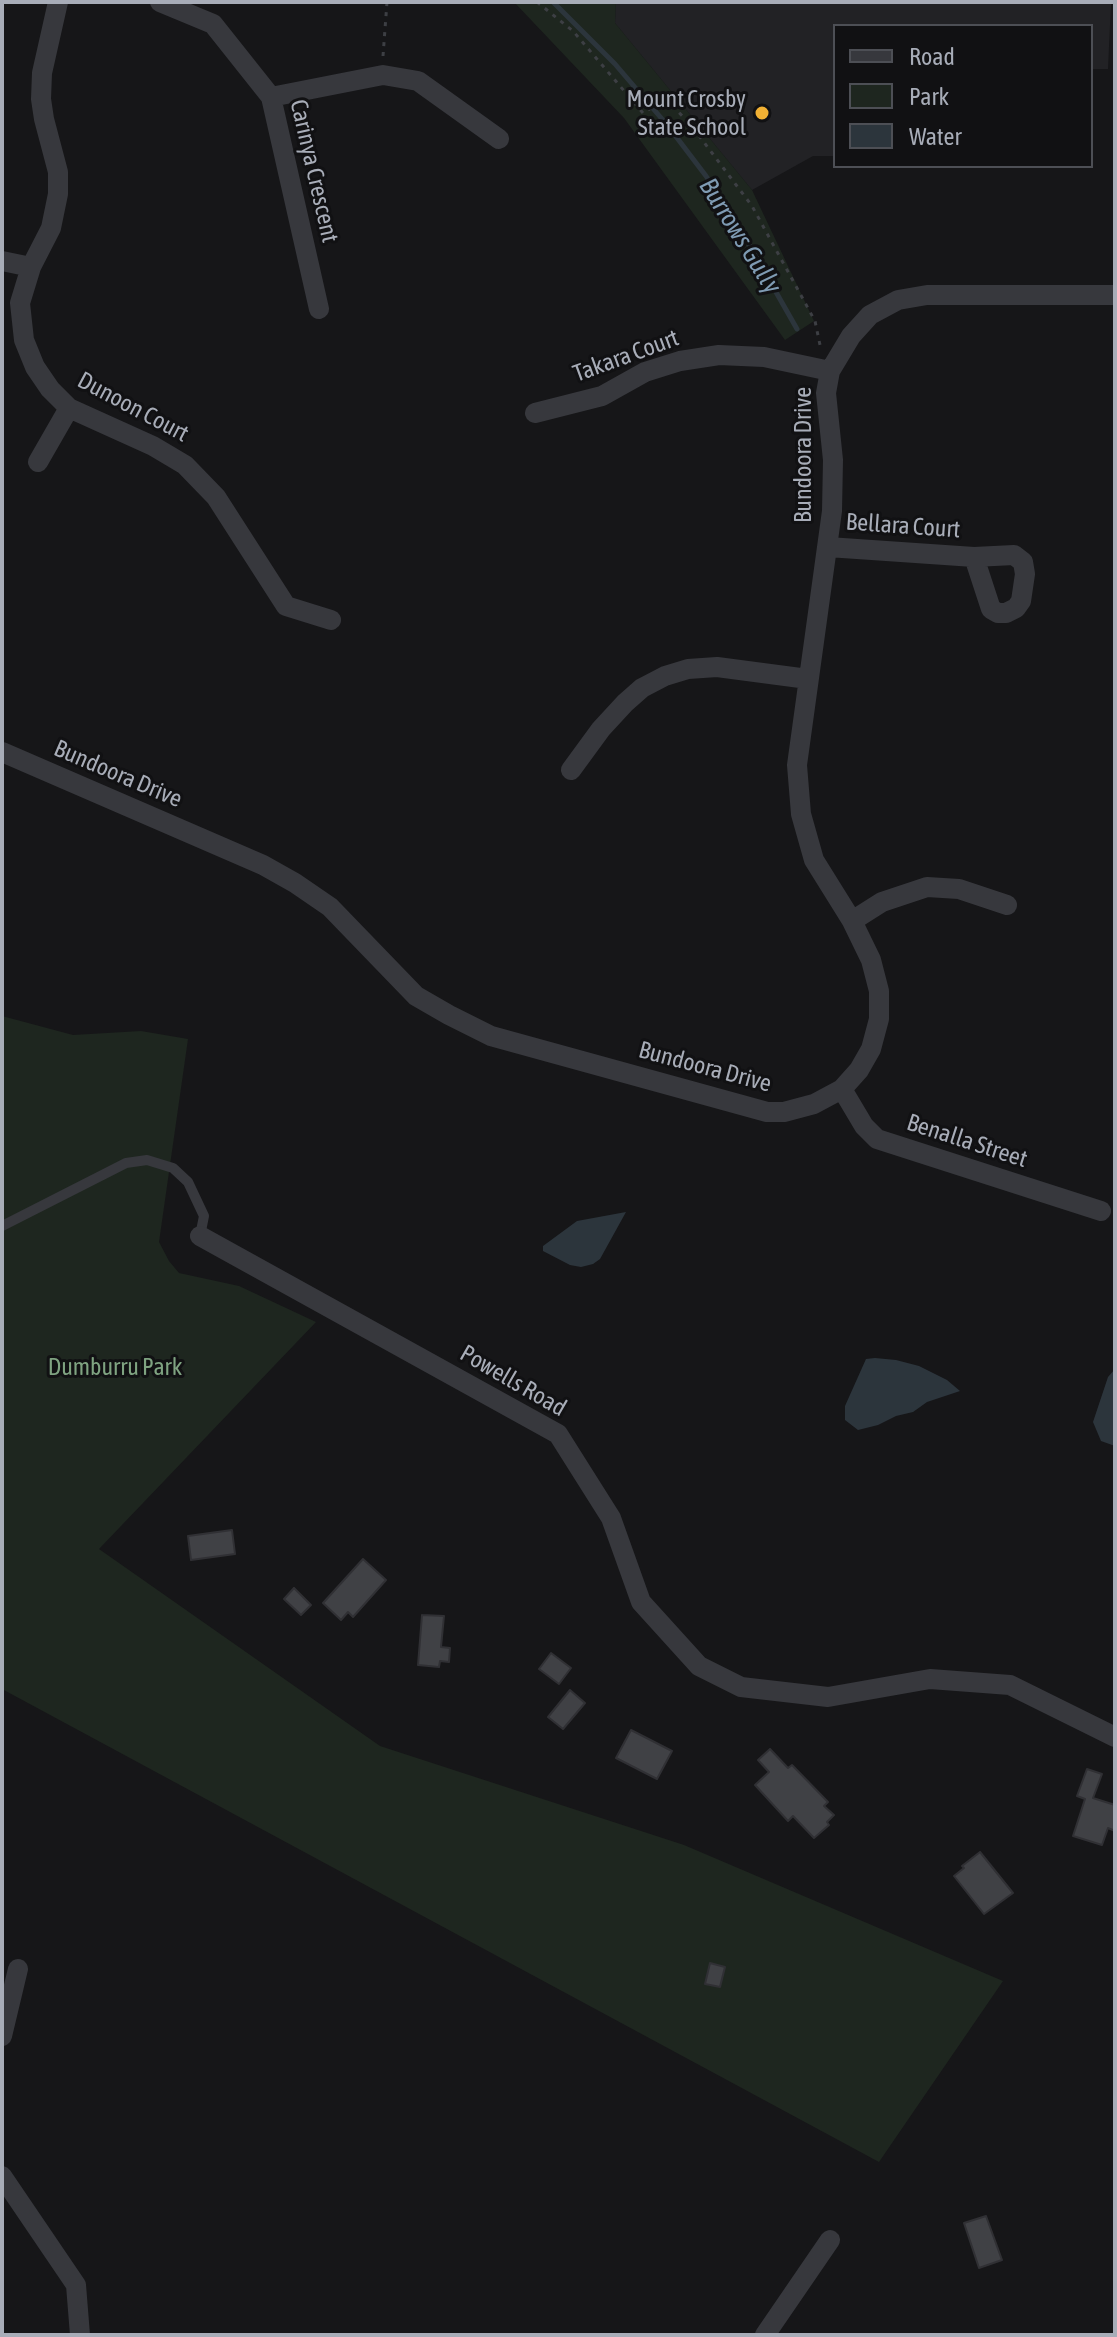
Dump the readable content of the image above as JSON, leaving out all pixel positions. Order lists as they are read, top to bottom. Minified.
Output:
{"streets":{"street":["Carinya Crescent","Takara Court","Dunoon Court","Bundoora Drive","Bellara Court","Benalla Street","Powells Road"]},"crossings":[["Takara Court","Bundoora Drive"],["Bundoora Drive","Bellara Court"],["Bundoora Drive","Benalla Street"]],"water":["Burrows Gully"],"parks":["Dumburru Park"],"places":["Mount Crosby State School"],"legend":["Road","Park","Water"]}
